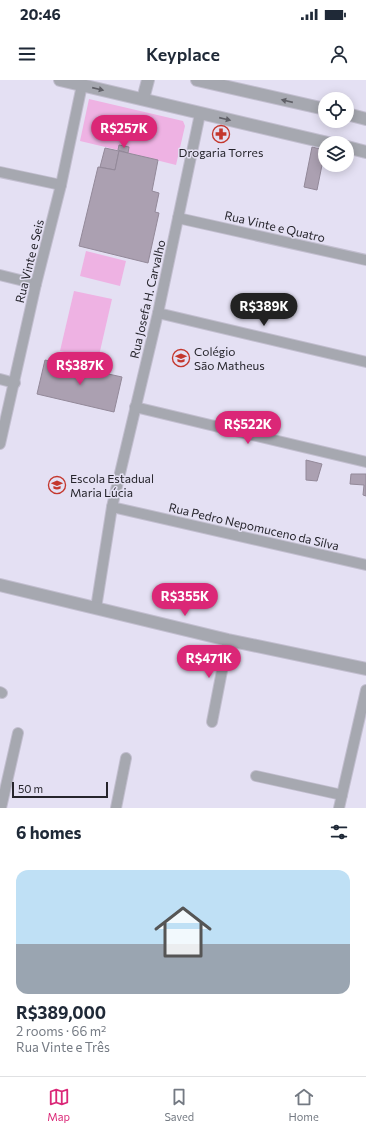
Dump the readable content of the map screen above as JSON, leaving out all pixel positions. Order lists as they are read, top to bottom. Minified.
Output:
{"streets":{"street":["Rua Vinte e Quatro","Rua Vinte e Seis","Rua Josefa H. Carvalho","Rua Pedro Nepomuceno da Silva"]},"crossings":[["Rua Vinte e Quatro","Rua Josefa H. Carvalho"],["Rua Josefa H. Carvalho","Rua Pedro Nepomuceno da Silva"]],"places":{"pharmacy":["Drogaria Torres"],"school or university":["Colégio São Matheus","Escola Estadual Maria Lúcia"]},"scale_bar":"50 m","page":{"status":"20:46","header":"Keyplace","price":["R$257K","R$389K","R$387K","R$522K","R$355K","R$471K"],"scale":"50 m","heading":"6 homes","list":[{"name":"R$389,000","note":"2 rooms · 66 m² · Rua Vinte e Três"}],"tabs":["Map","Saved","Home"]}}
